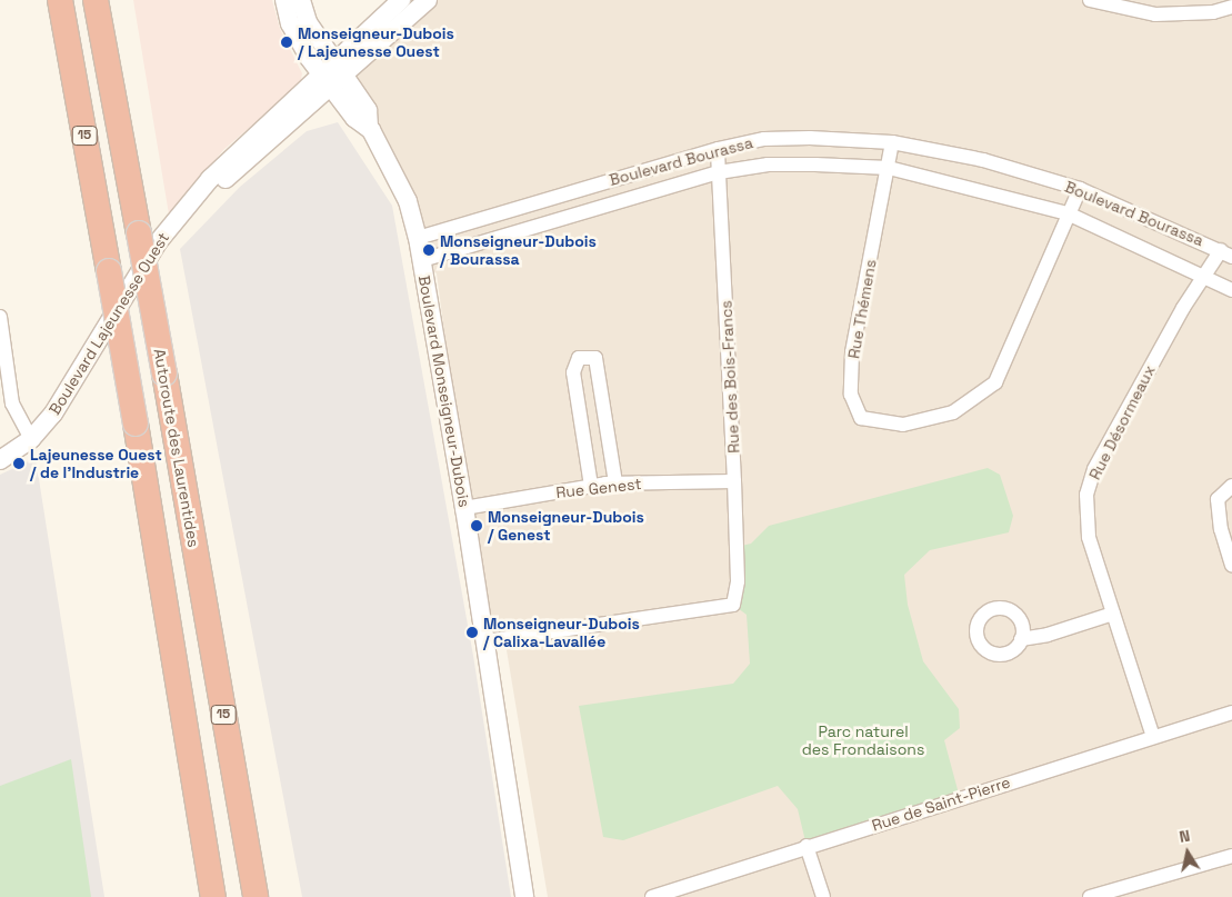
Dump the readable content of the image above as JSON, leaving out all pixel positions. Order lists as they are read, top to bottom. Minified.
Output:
{"streets":{"highway":["15","Autoroute des Laurentides"],"street":["Boulevard Bourassa","Rue Thémens","Boulevard Lajeunesse Ouest","Rue des Bois-Francs","Boulevard Monseigneur-Dubois","Rue Désormeaux","Rue Genest","Rue de Saint-Pierre"]},"crossings":[["Boulevard Bourassa","Rue Thémens"],["Boulevard Bourassa","Rue des Bois-Francs"],["Boulevard Bourassa","Boulevard Monseigneur-Dubois"],["Boulevard Bourassa","Rue Désormeaux"],["Boulevard Lajeunesse Ouest","Boulevard Monseigneur-Dubois"],["Rue des Bois-Francs","Boulevard Monseigneur-Dubois"],["Rue des Bois-Francs","Rue Genest"],["Boulevard Monseigneur-Dubois","Rue Genest"],["Rue Désormeaux","Rue de Saint-Pierre"]],"parks":["Parc naturel des Frondaisons"],"places":["Monseigneur-Dubois / Lajeunesse Ouest","Monseigneur-Dubois / Bourassa","Lajeunesse Ouest / de l'Industrie","Monseigneur-Dubois / Genest","Monseigneur-Dubois / Calixa-Lavallée"],"north":"top"}
